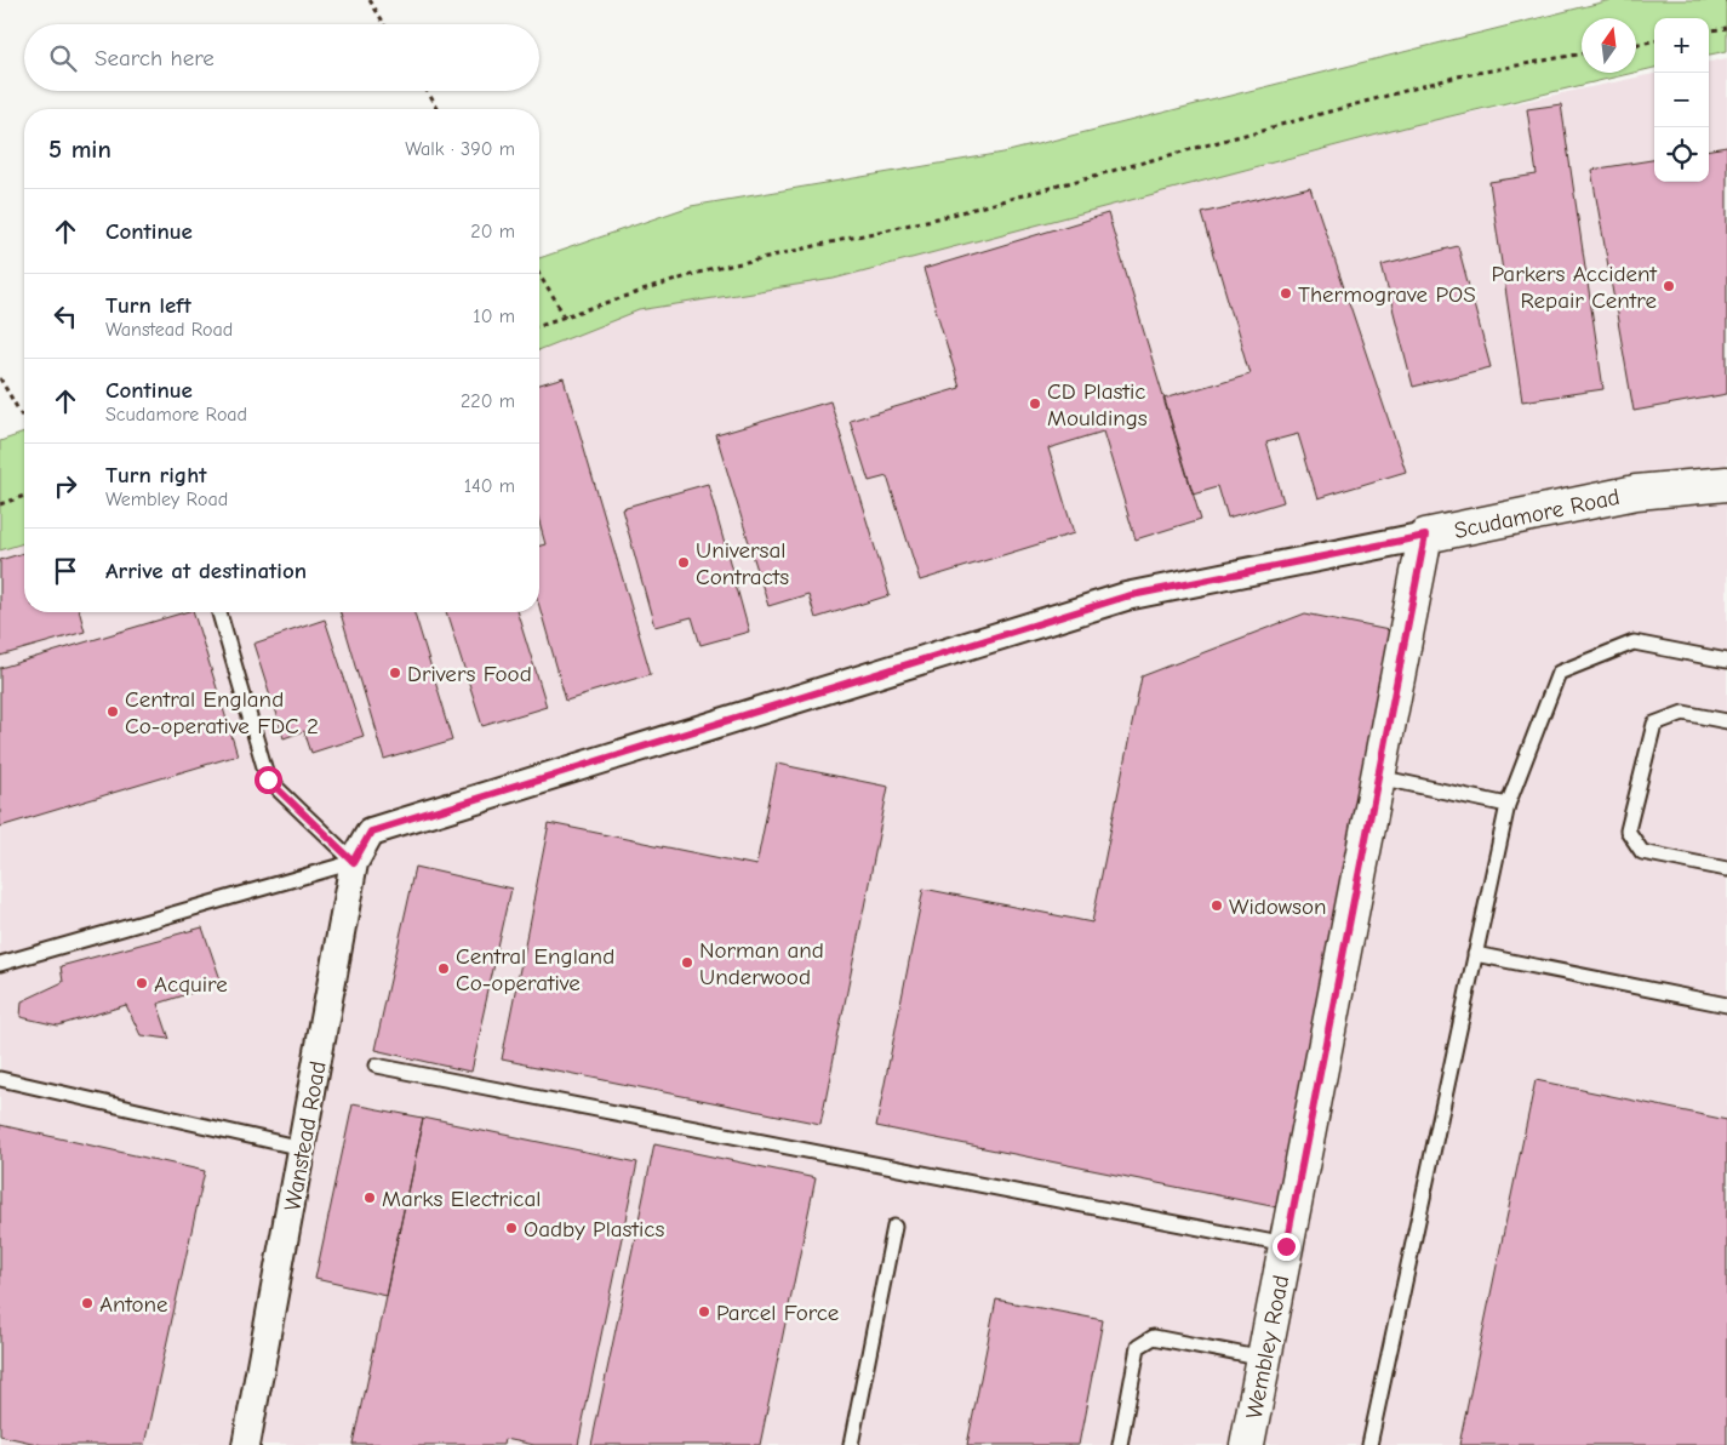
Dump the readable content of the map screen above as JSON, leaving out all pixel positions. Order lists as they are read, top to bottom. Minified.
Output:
{"streets":{"street":["Scudamore Road","Wanstead Road","Wembley Road"]},"crossings":[["Scudamore Road","Wanstead Road"],["Scudamore Road","Wembley Road"]],"places":["Parkers Accident Repair Centre","Thermograve POS","CD Plastic Mouldings","Universal Contracts","Drivers Food","Central England Co-operative FDC 2","Widowson","Norman and Underwood","Central England Co-operative","Acquire","Marks Electrical","Oadby Plastics","Antone","Parcel Force"],"north":"top","page":{"map_buttons":["+","−"],"search":"Search here","heading":["5 min","Walk · 390 m"],"list":[["Continue","20 m"],["Turn left","Wanstead Road","10 m"],["Continue","Scudamore Road","220 m"],["Turn right","Wembley Road","140 m"],"Arrive at destination"]}}
